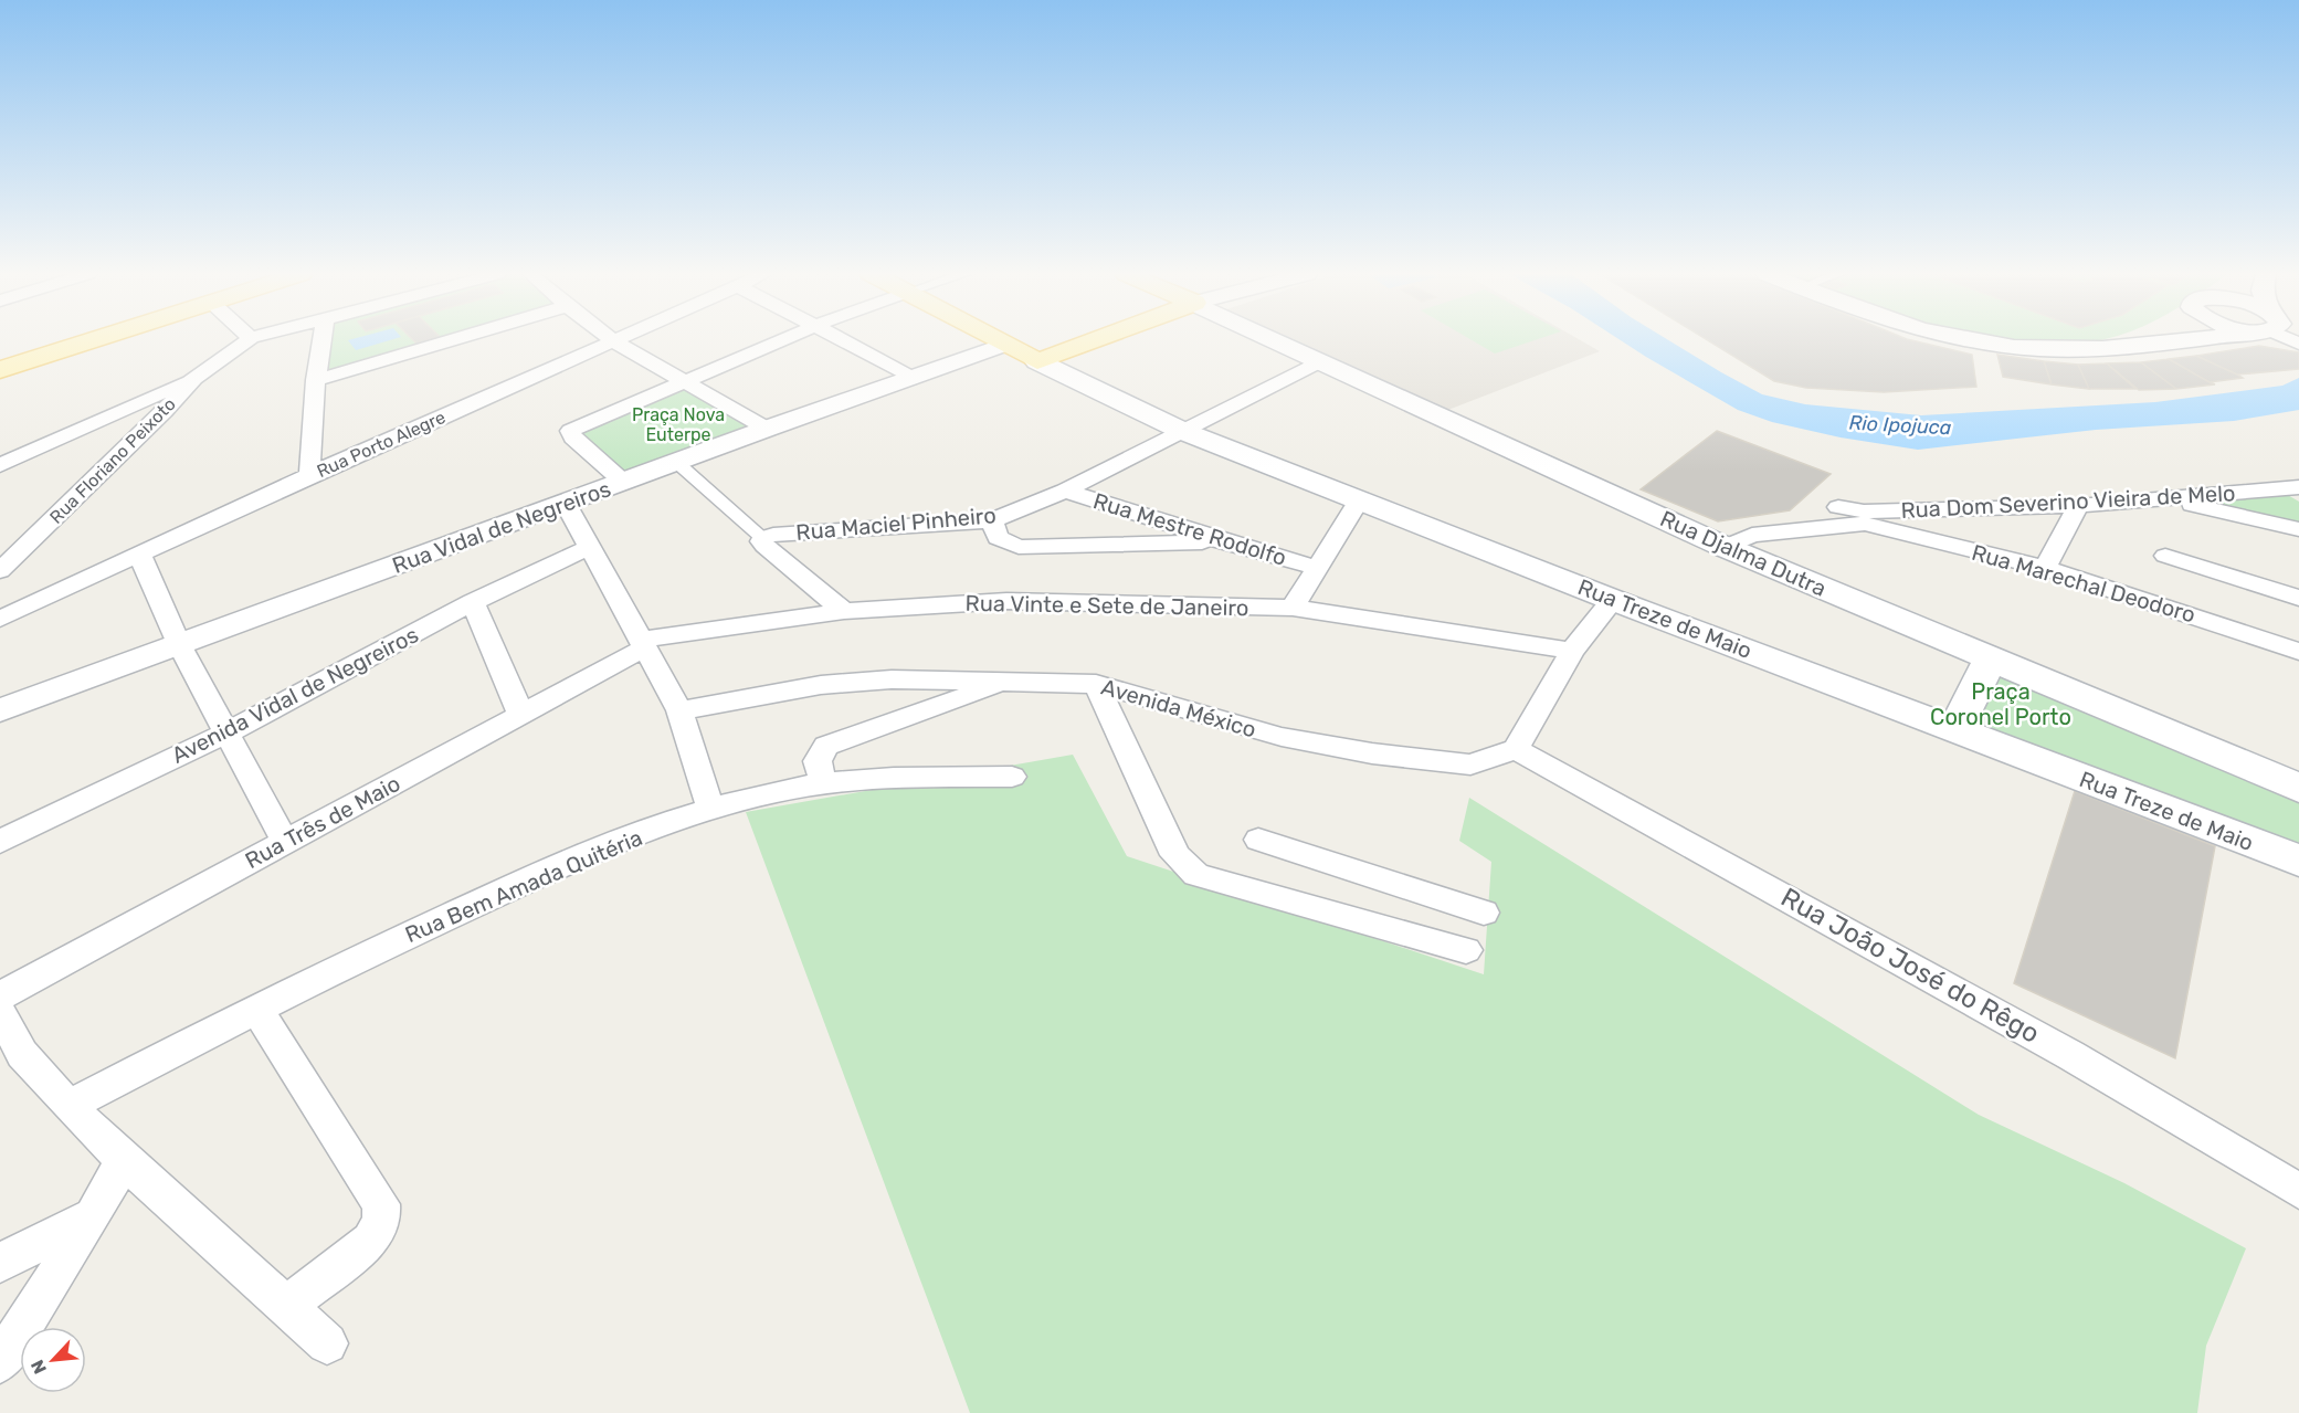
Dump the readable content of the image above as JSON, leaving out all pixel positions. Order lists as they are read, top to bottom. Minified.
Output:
{"streets":{"main road":["Rua Djalma Dutra","Rua Treze de Maio"],"street":["Rua Porto Alegre","Rua Floriano Peixoto","Rua Dom Severino Vieira de Melo","Rua Maciel Pinheiro","Rua Vidal de Negreiros","Rua Mestre Rodolfo","Rua Marechal Deodoro","Rua Vinte e Sete de Janeiro","Avenida Vidal de Negreiros","Avenida México","Rua Três de Maio","Rua Bem Amada Quitéria","Rua João José do Rêgo"]},"crossings":[["Rua Maciel Pinheiro","Rua Mestre Rodolfo"],["Rua Maciel Pinheiro","Rua Djalma Dutra"],["Rua Maciel Pinheiro","Rua Treze de Maio"],["Rua Djalma Dutra","Rua Marechal Deodoro"],["Rua Vinte e Sete de Janeiro","Rua Três de Maio"],["Avenida México","Rua João José do Rêgo"]],"water":["Rio Ipojuca"],"parks":["Praça Nova Euterpe","Praça Coronel Porto"],"north":"bottom left"}
